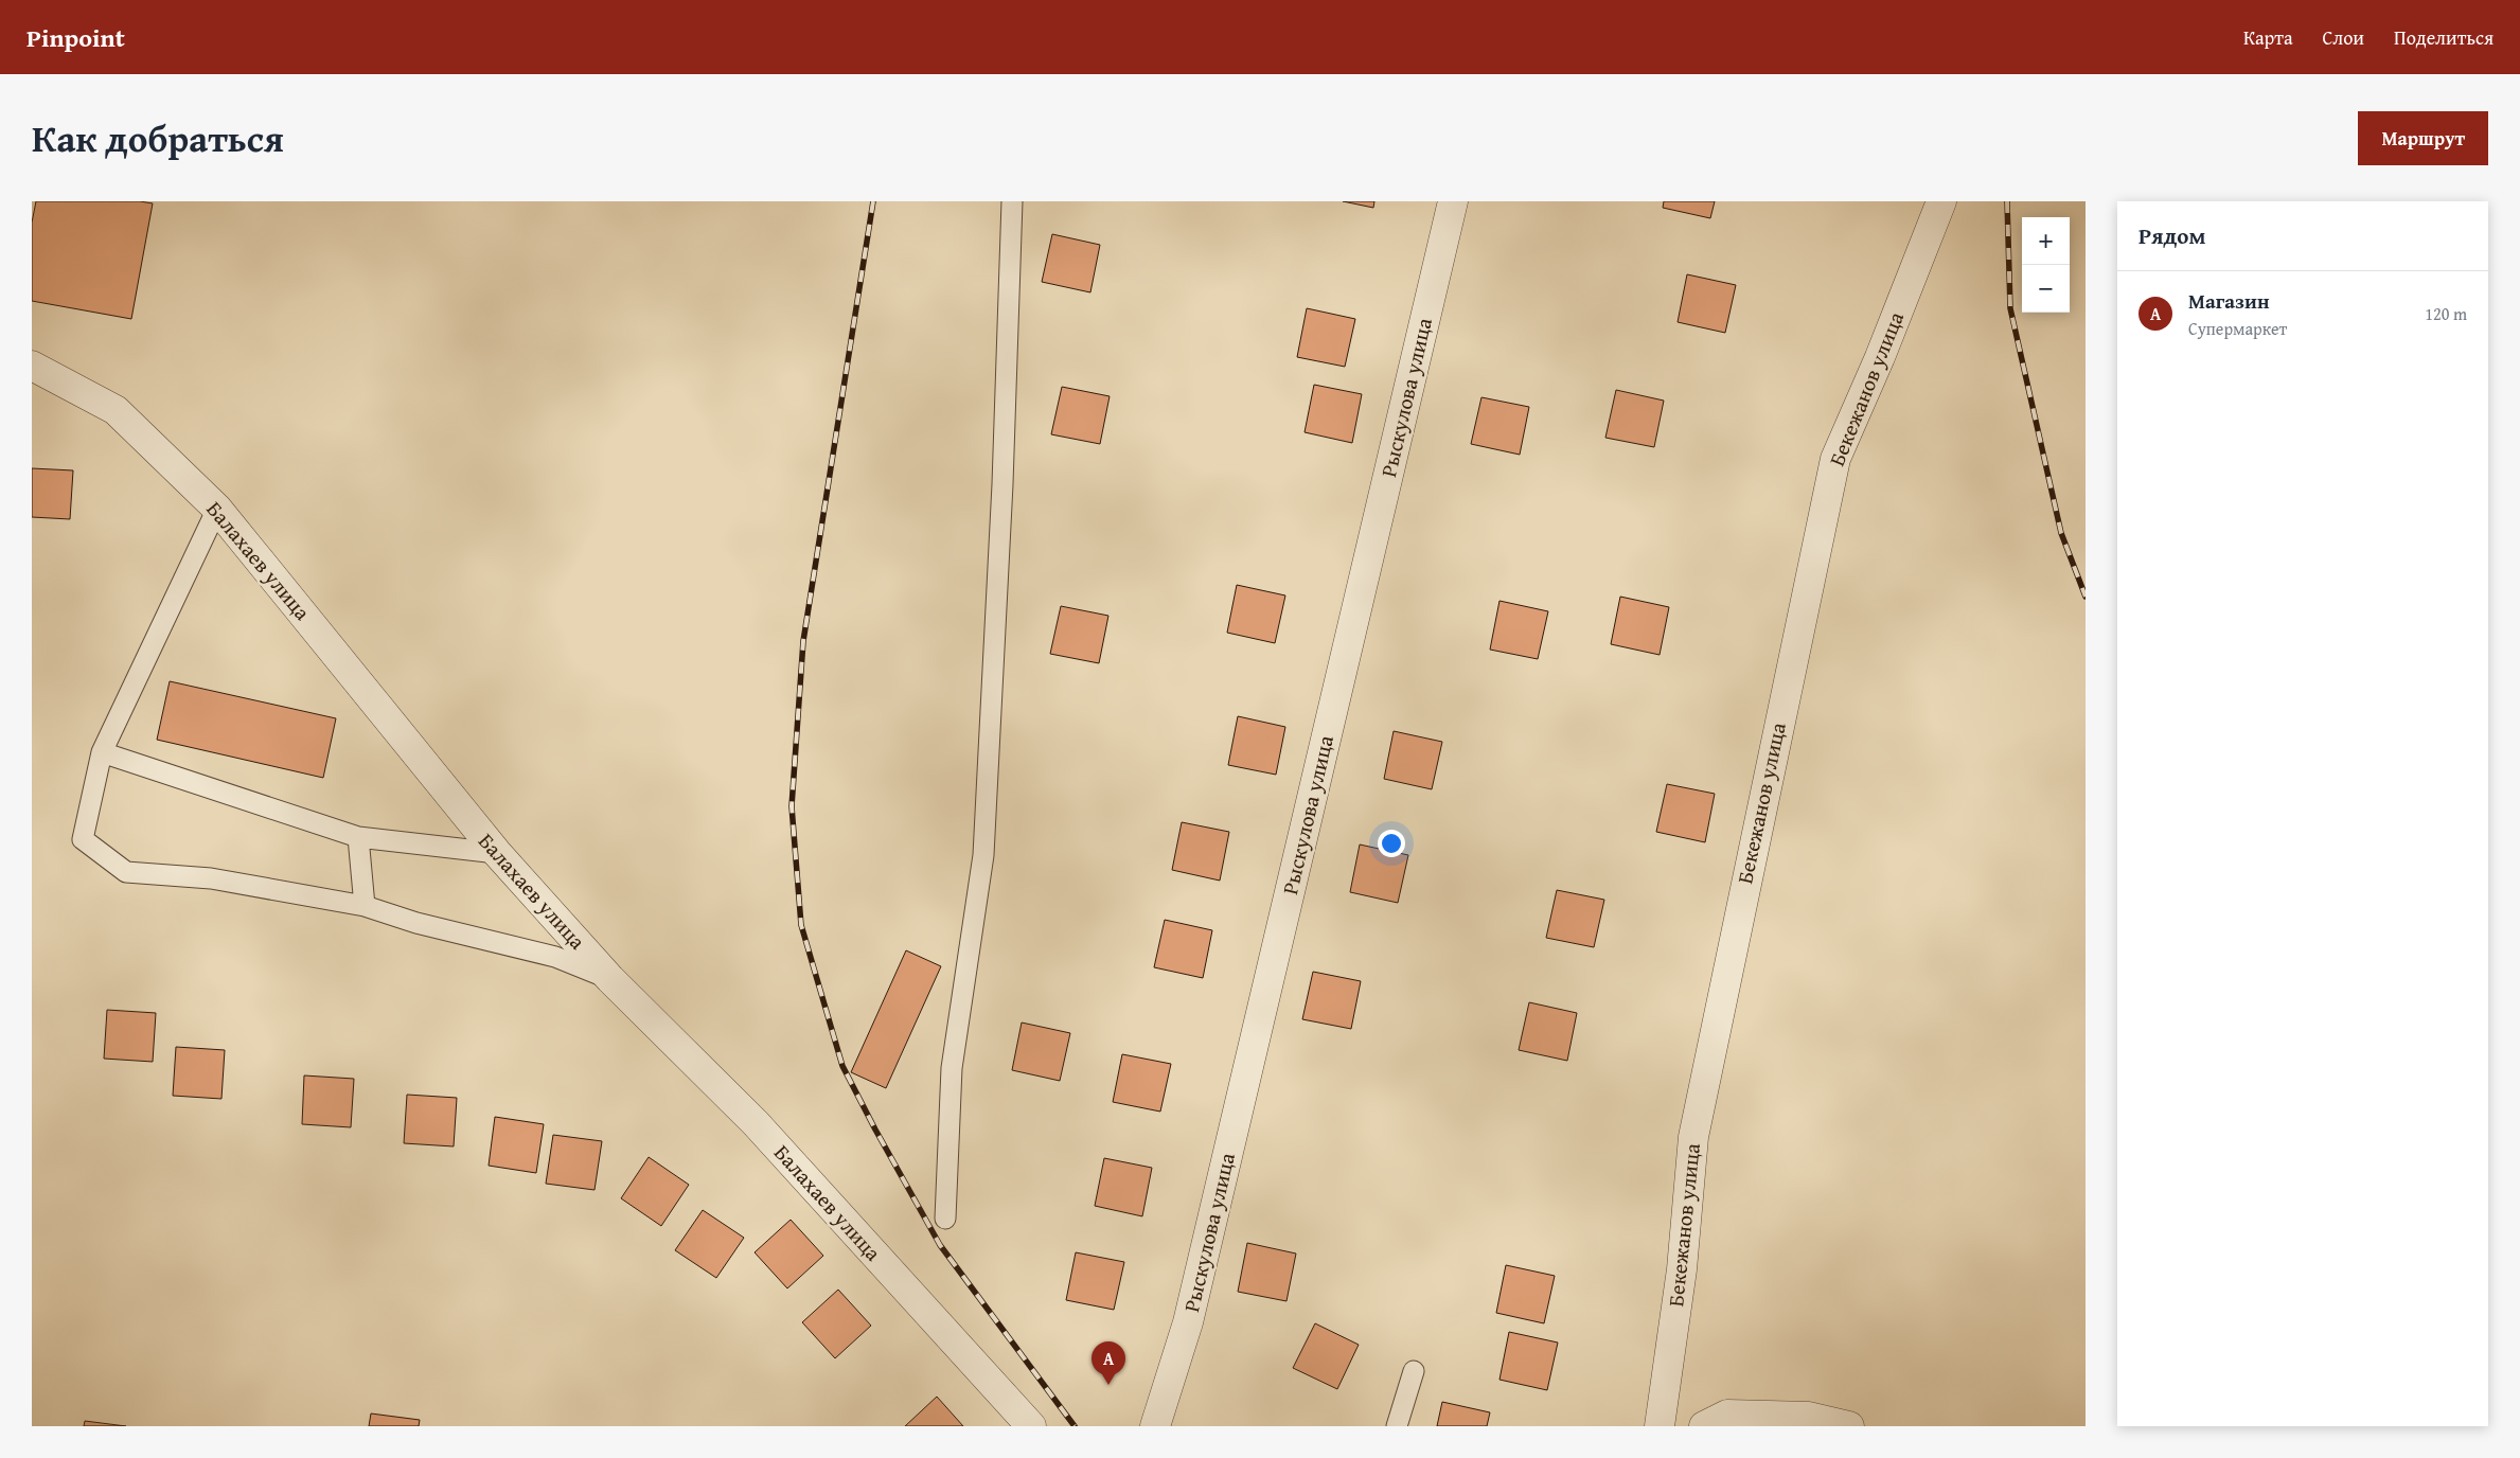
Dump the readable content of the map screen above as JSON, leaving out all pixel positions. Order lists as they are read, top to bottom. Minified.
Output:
{"streets":{"street":["Бекежанов улица","Рыскулова улица","Балахаев улица"]},"page":{"header":"Pinpoint","nav":["Карта","Слои","Поделиться"],"title":"Как добраться","buttons":"Маршрут","heading":"Рядом","map_buttons":["+","−"],"list":[{"mark":"A","name":"Магазин","note":"Супермаркет","value":"120 m"}],"pins":"A"}}
